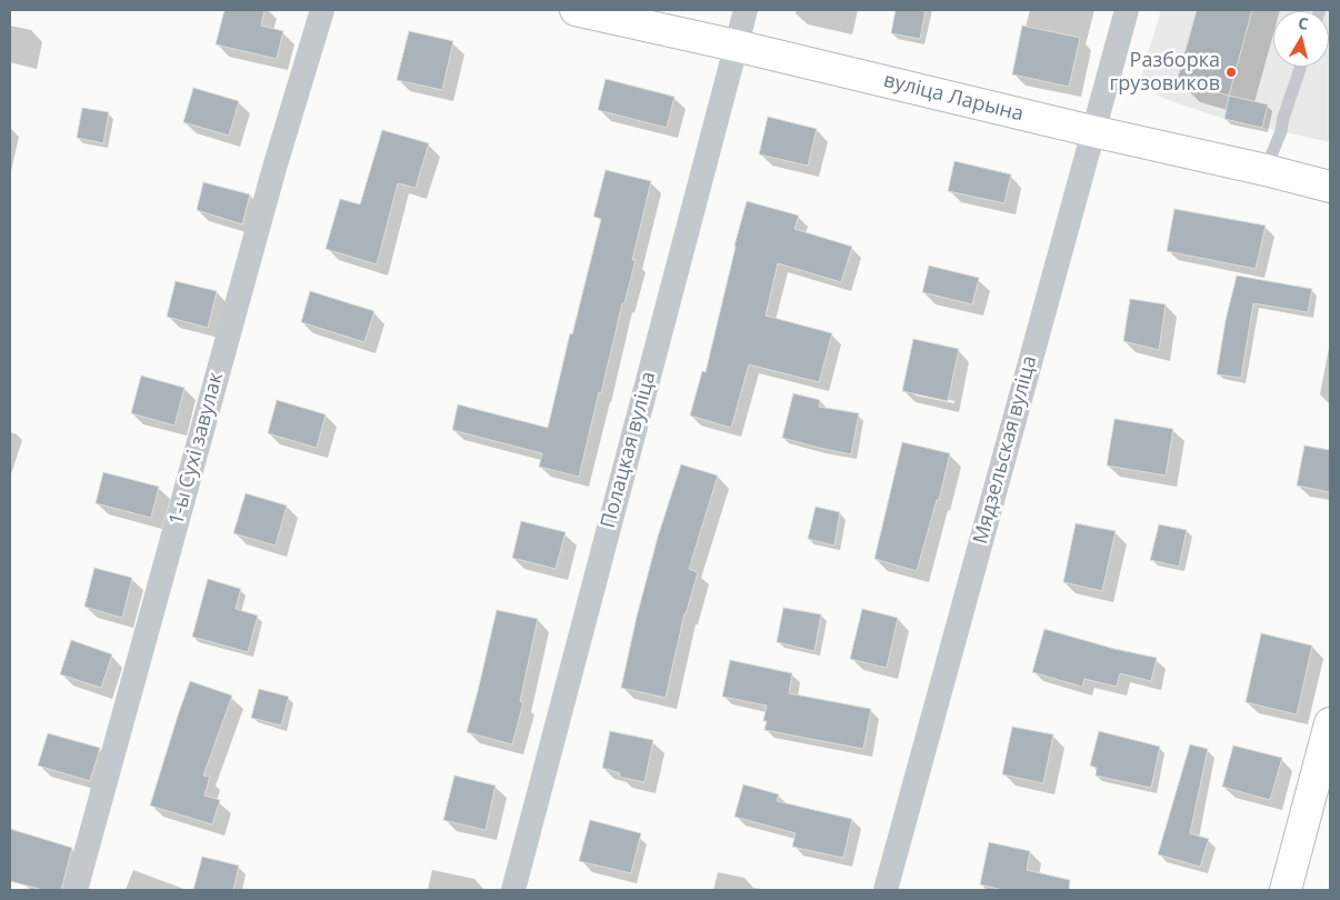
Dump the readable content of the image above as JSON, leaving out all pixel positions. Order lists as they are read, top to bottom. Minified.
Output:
{"streets":{"street":["вуліца Ларына","1-ы Сухі завулак","Полацкая вуліца","Мядзельская вуліца"]},"crossings":[["вуліца Ларына","Полацкая вуліца"],["вуліца Ларына","Мядзельская вуліца"]],"places":["Разборка грузовиков"],"north":"top"}
